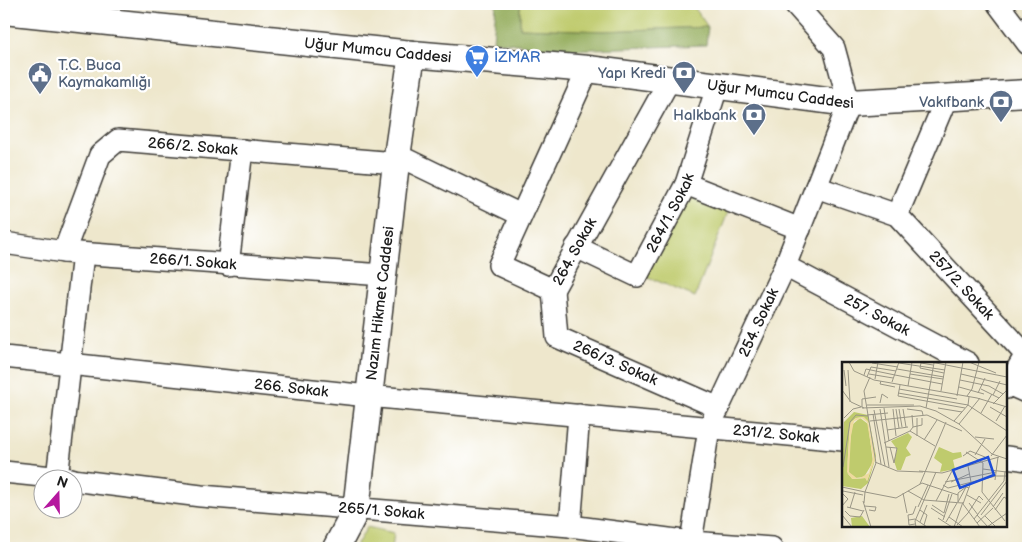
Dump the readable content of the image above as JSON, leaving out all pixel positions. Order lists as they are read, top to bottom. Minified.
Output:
{"streets":{"main road":["Uğur Mumcu Caddesi","Nazım Hikmet Caddesi"],"street":["266/2. Sokak","264/1. Sokak","264. Sokak","266/1. Sokak","257/2. Sokak","257. Sokak","254. Sokak","266/3. Sokak","266. Sokak","231/2. Sokak","265/1. Sokak"]},"crossings":[["Uğur Mumcu Caddesi","264/1. Sokak"],["Uğur Mumcu Caddesi","264. Sokak"],["Uğur Mumcu Caddesi","Nazım Hikmet Caddesi"],["Uğur Mumcu Caddesi","254. Sokak"],["266/2. Sokak","264. Sokak"],["266/2. Sokak","266/1. Sokak"],["266/2. Sokak","Nazım Hikmet Caddesi"],["266/2. Sokak","266. Sokak"],["264/1. Sokak","264. Sokak"],["264. Sokak","266/3. Sokak"],["266/1. Sokak","Nazım Hikmet Caddesi"],["257/2. Sokak","254. Sokak"],["Nazım Hikmet Caddesi","266. Sokak"],["Nazım Hikmet Caddesi","265/1. Sokak"],["257. Sokak","254. Sokak"],["254. Sokak","266/3. Sokak"],["254. Sokak","266. Sokak"],["254. Sokak","231/2. Sokak"],["254. Sokak","265/1. Sokak"],["266. Sokak","231/2. Sokak"]],"places":{"supermarket":["İZMAR"],"bank":["Yapı Kredi","Vakıfbank","Halkbank"],"public building":["T.C. Buca Kaymakamlığı"]},"north":"top"}
